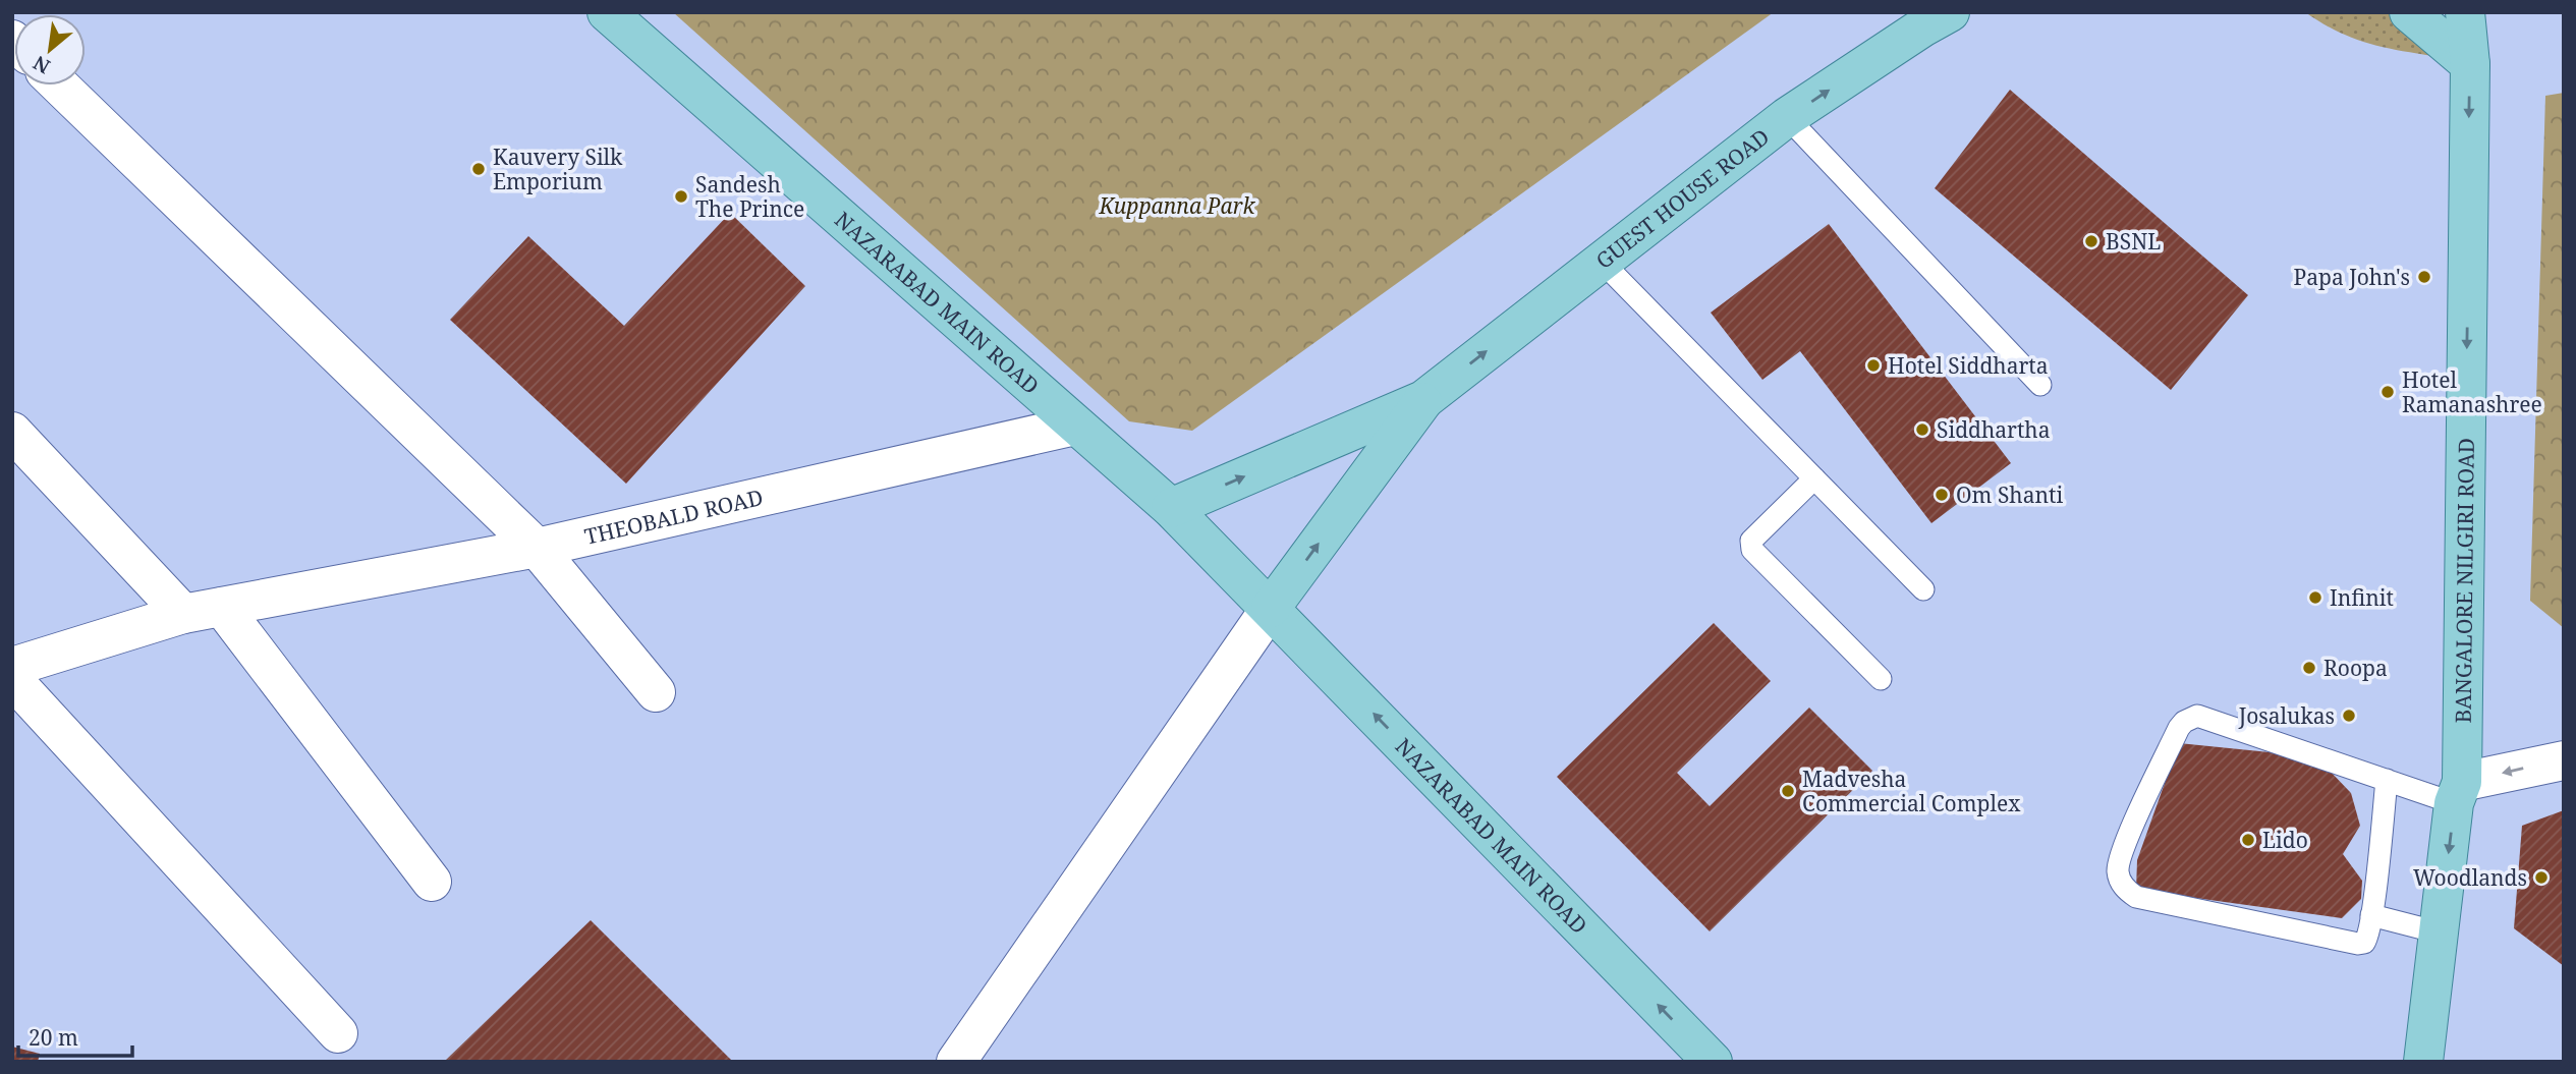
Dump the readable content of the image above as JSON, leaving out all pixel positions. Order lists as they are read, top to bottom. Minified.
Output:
{"streets":{"main road":["GUEST HOUSE ROAD","NAZARABAD MAIN ROAD","BANGALORE NILGIRI ROAD"],"street":["THEOBALD ROAD"]},"crossings":[["GUEST HOUSE ROAD","NAZARABAD MAIN ROAD"],["NAZARABAD MAIN ROAD","THEOBALD ROAD"]],"one_way":["GUEST HOUSE ROAD","NAZARABAD MAIN ROAD","BANGALORE NILGIRI ROAD"],"parks":["Kuppanna Park"],"places":["Kauvery Silk Emporium","Sandesh The Prince","BSNL","Papa John's","Hotel Siddharta","Hotel Ramanashree","Siddhartha","Om Shanti","Infinit","Roopa","Josalukas","Madvesha Commercial Complex","Lido","Woodlands"],"scale_bar":"20 m","north":"bottom left"}
